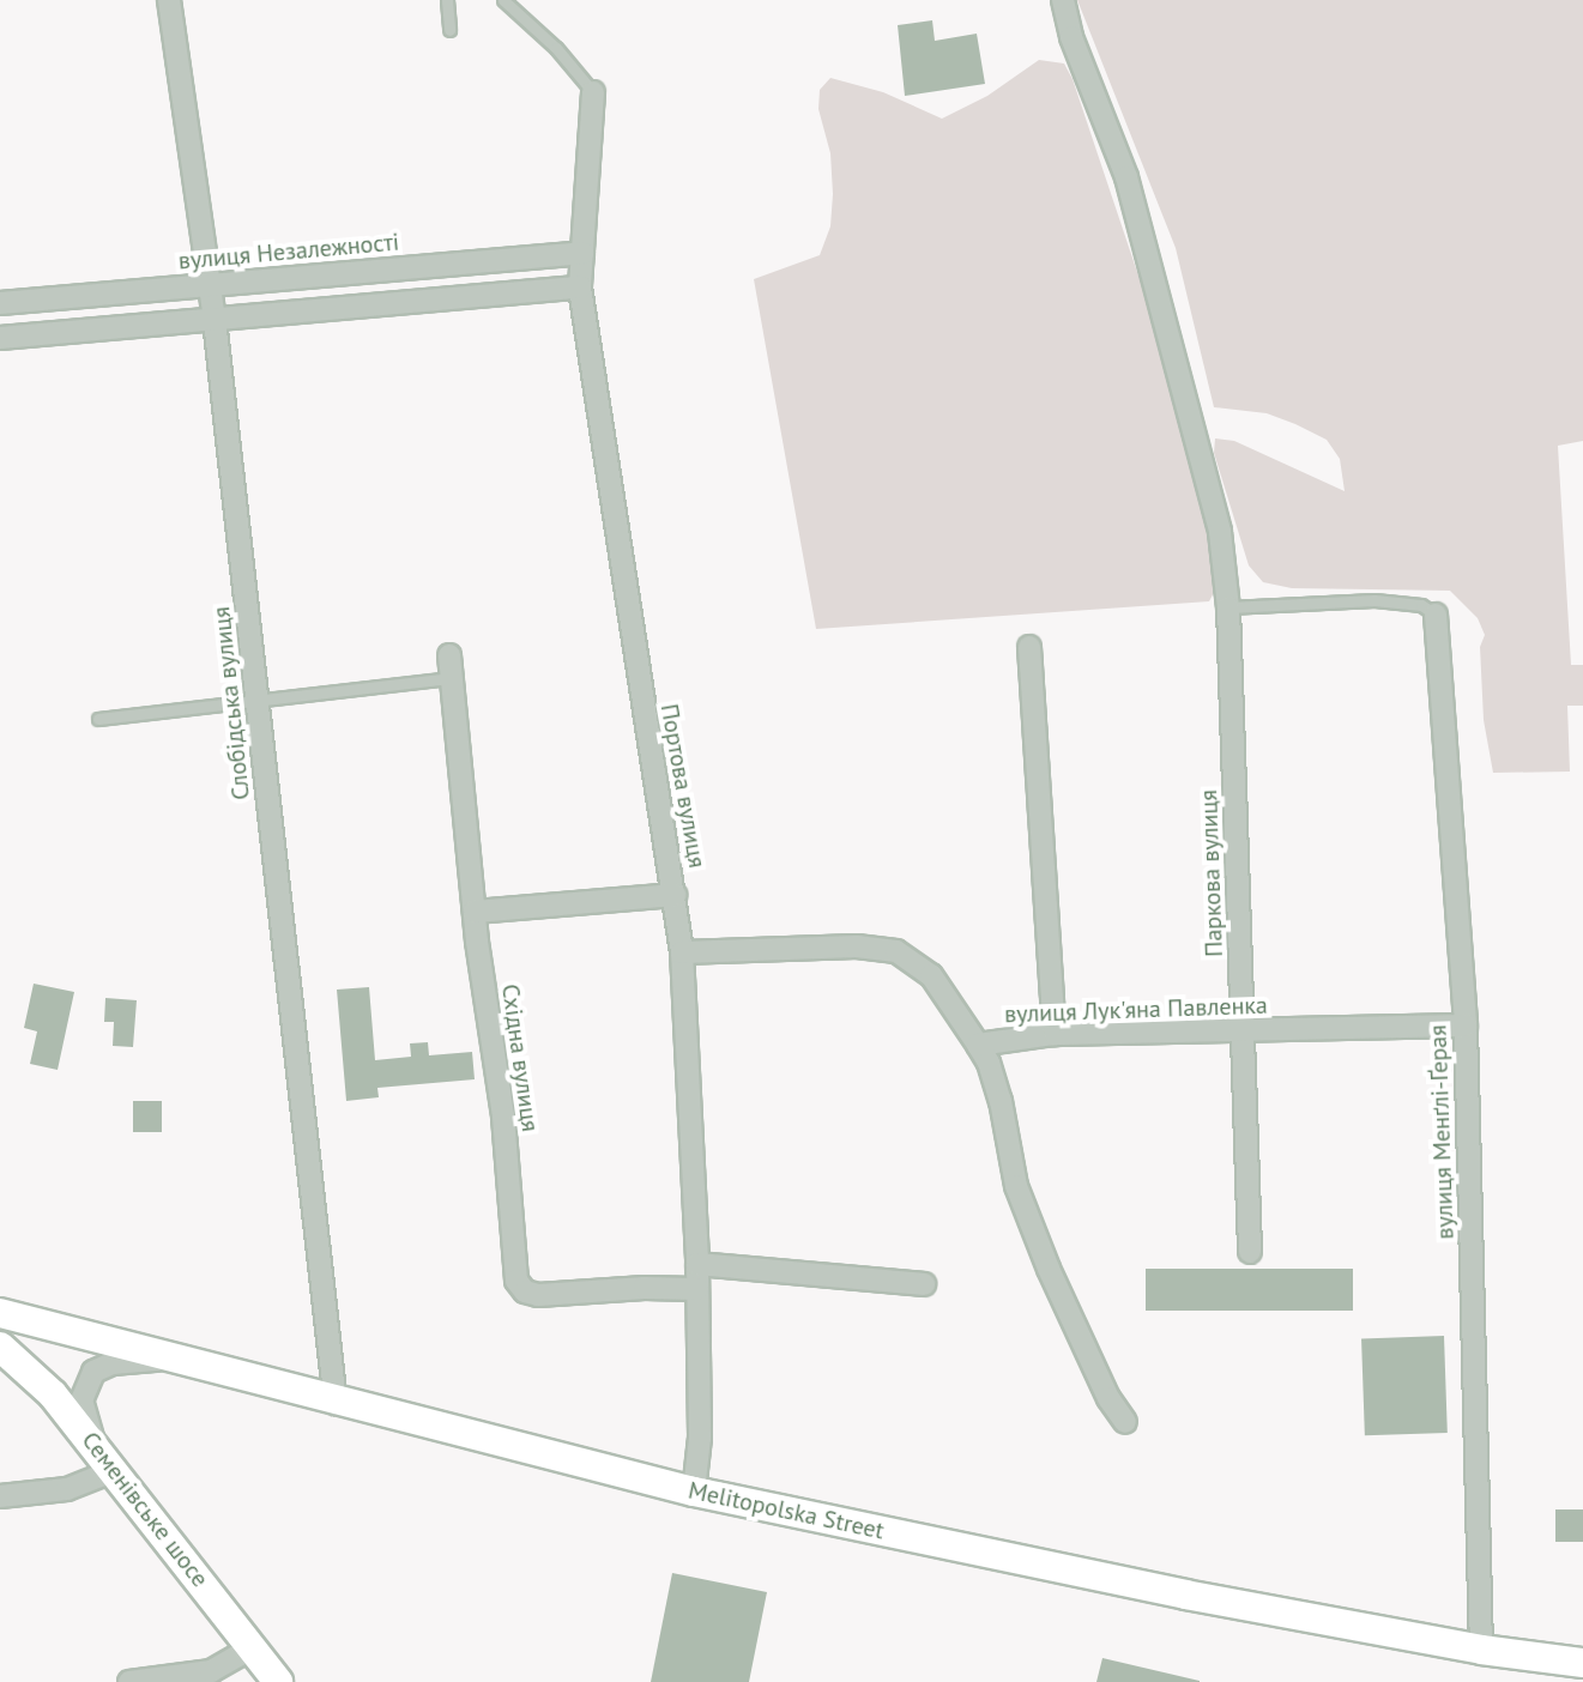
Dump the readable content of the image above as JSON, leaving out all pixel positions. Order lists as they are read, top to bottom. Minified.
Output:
{"streets":{"main road":["Семенівське шосе","Melitopolska Street"],"street":["вулиця Незалежності","Слобідська вулиця","Портова вулиця","Паркова вулиця","вулиця Лук'яна Павленка","Східна вулиця","вулиця Менґлі-Ґерая"]},"crossings":[["вулиця Незалежності","Слобідська вулиця"],["вулиця Незалежності","Портова вулиця"],["Слобідська вулиця","Melitopolska Street"],["Портова вулиця","вулиця Лук'яна Павленка"],["Портова вулиця","Східна вулиця"],["Портова вулиця","Melitopolska Street"],["Паркова вулиця","вулиця Лук'яна Павленка"],["вулиця Лук'яна Павленка","вулиця Менґлі-Ґерая"],["вулиця Менґлі-Ґерая","Melitopolska Street"]]}
